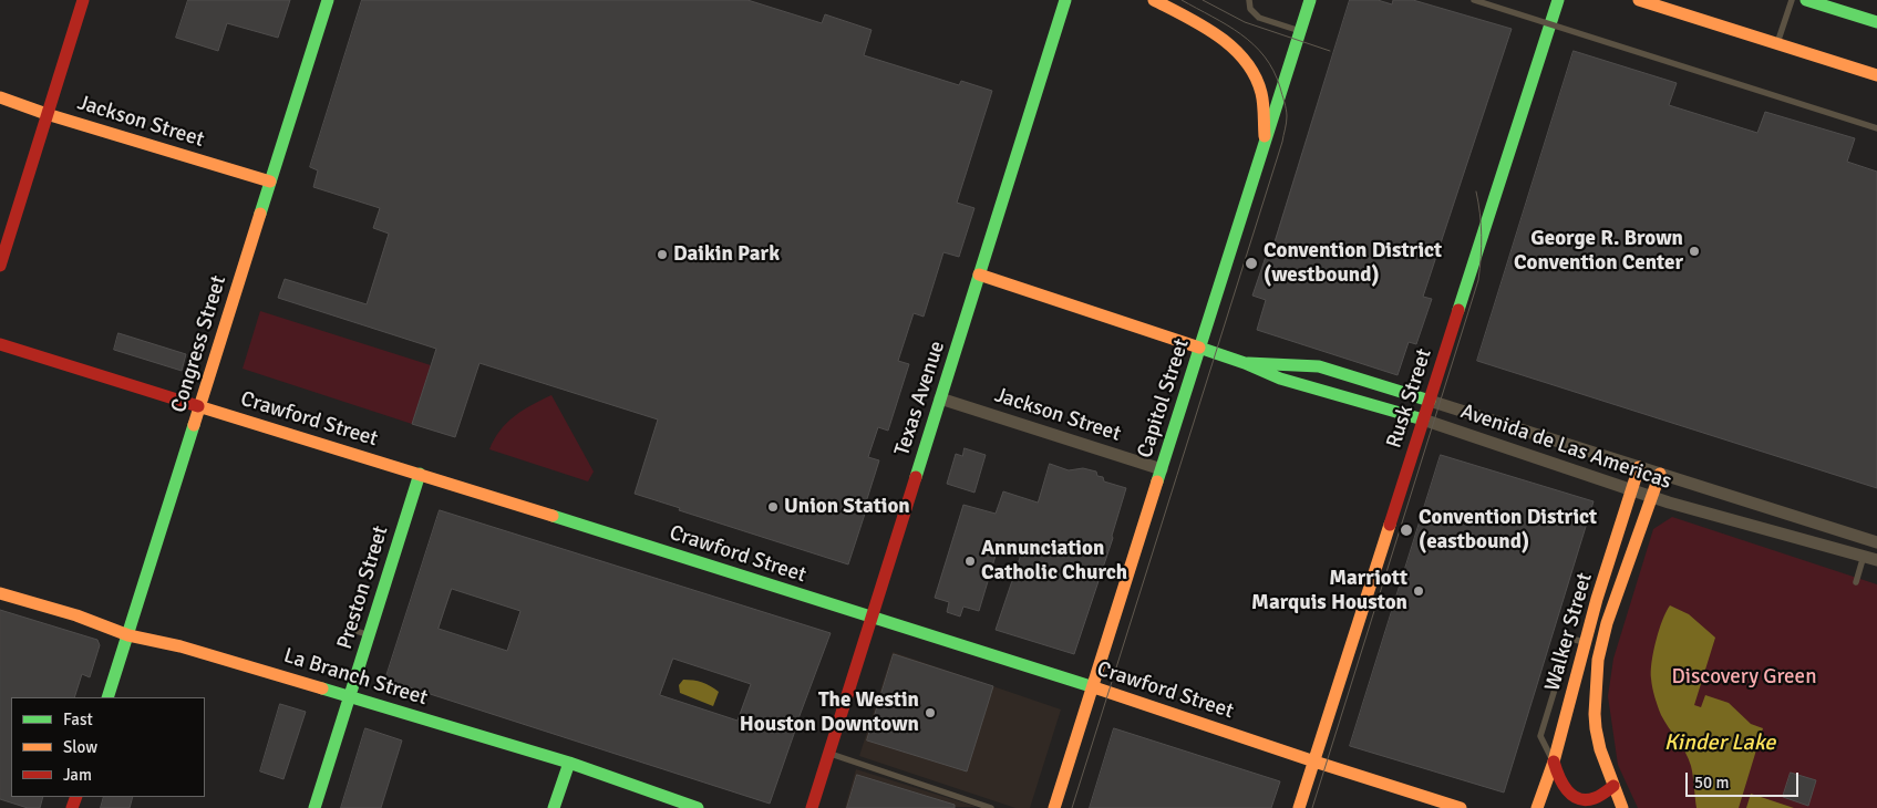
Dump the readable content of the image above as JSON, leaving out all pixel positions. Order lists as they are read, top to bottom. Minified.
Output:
{"streets":{"main road":["Jackson Street","Congress Street","Texas Avenue","Capitol Street","Rusk Street","Crawford Street","Avenida de Las Americas","Preston Street","Walker Street","La Branch Street"]},"crossings":[["Jackson Street","Congress Street"],["Jackson Street","Texas Avenue"],["Jackson Street","Capitol Street"],["Congress Street","Crawford Street"],["Congress Street","La Branch Street"],["Texas Avenue","Crawford Street"],["Texas Avenue","Avenida de Las Americas"],["Capitol Street","Crawford Street"],["Capitol Street","Avenida de Las Americas"],["Rusk Street","Crawford Street"],["Rusk Street","Avenida de Las Americas"],["Crawford Street","Preston Street"],["Avenida de Las Americas","Walker Street"],["Preston Street","La Branch Street"]],"water":["Kinder Lake"],"parks":["Discovery Green"],"places":["George R. Brown Convention Center","Daikin Park","Convention District (westbound)","Union Station","Convention District (eastbound)","Annunciation Catholic Church","Marriott Marquis Houston","The Westin Houston Downtown"],"legend":["Fast","Slow","Jam"],"scale_bar":"50 m"}
